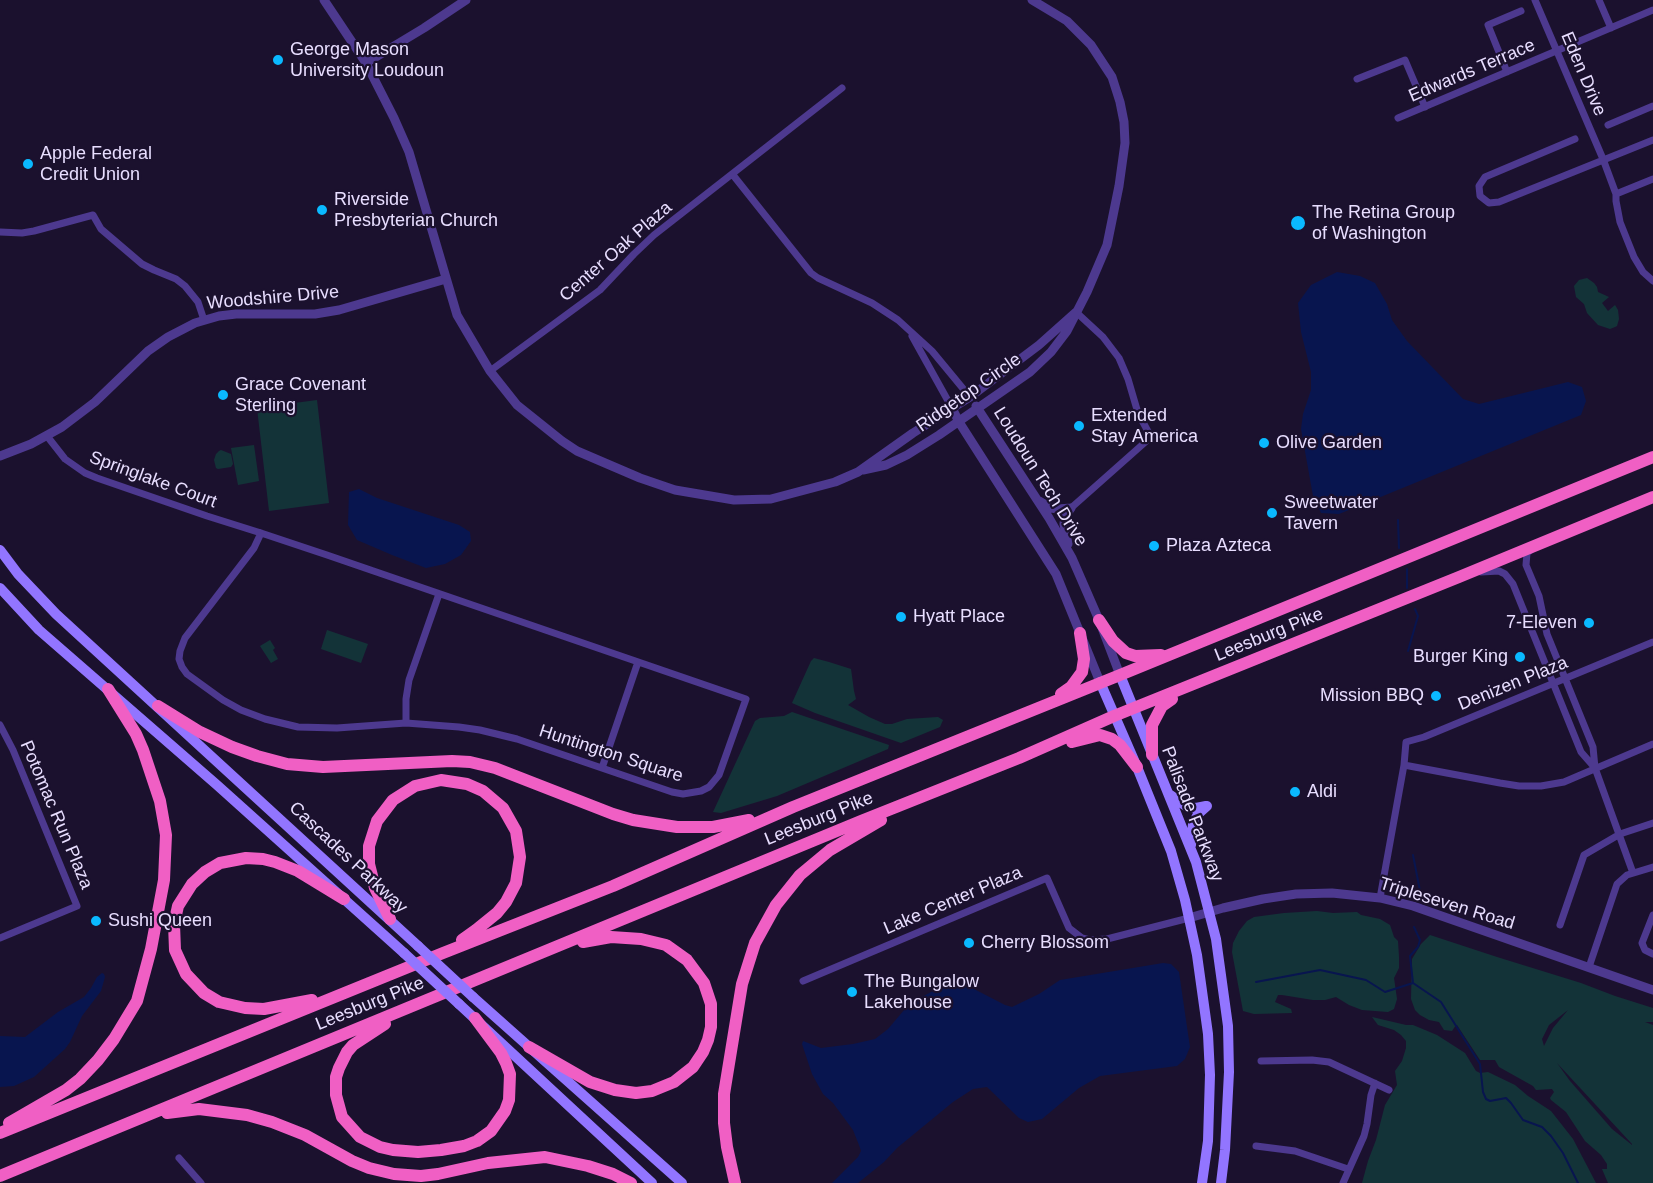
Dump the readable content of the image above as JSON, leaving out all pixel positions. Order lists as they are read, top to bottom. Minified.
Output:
{"streets":{"highway":["Leesburg Pike"],"main road":["Palisade Parkway","Cascades Parkway"],"street":["Edwards Terrace","Eden Drive","Center Oak Plaza","Woodshire Drive","Ridgetop Circle","Loudoun Tech Drive","Springlake Court","Denizen Plaza","Huntington Square","Potomac Run Plaza","Lake Center Plaza","Tripleseven Road"]},"crossings":[["Edwards Terrace","Eden Drive"],["Center Oak Plaza","Ridgetop Circle"],["Woodshire Drive","Ridgetop Circle"],["Woodshire Drive","Springlake Court"],["Ridgetop Circle","Loudoun Tech Drive"],["Loudoun Tech Drive","Leesburg Pike"],["Loudoun Tech Drive","Palisade Parkway"],["Springlake Court","Huntington Square"],["Leesburg Pike","Palisade Parkway"],["Palisade Parkway","Lake Center Plaza"],["Palisade Parkway","Tripleseven Road"],["Lake Center Plaza","Tripleseven Road"]],"places":["George Mason University Loudoun","Apple Federal Credit Union","Riverside Presbyterian Church","The Retina Group of Washington","Grace Covenant Sterling","Extended Stay America","Olive Garden","Sweetwater Tavern","Plaza Azteca","Hyatt Place","7-Eleven","Burger King","Mission BBQ","Aldi","Sushi Queen","Cherry Blossom","The Bungalow Lakehouse"]}
